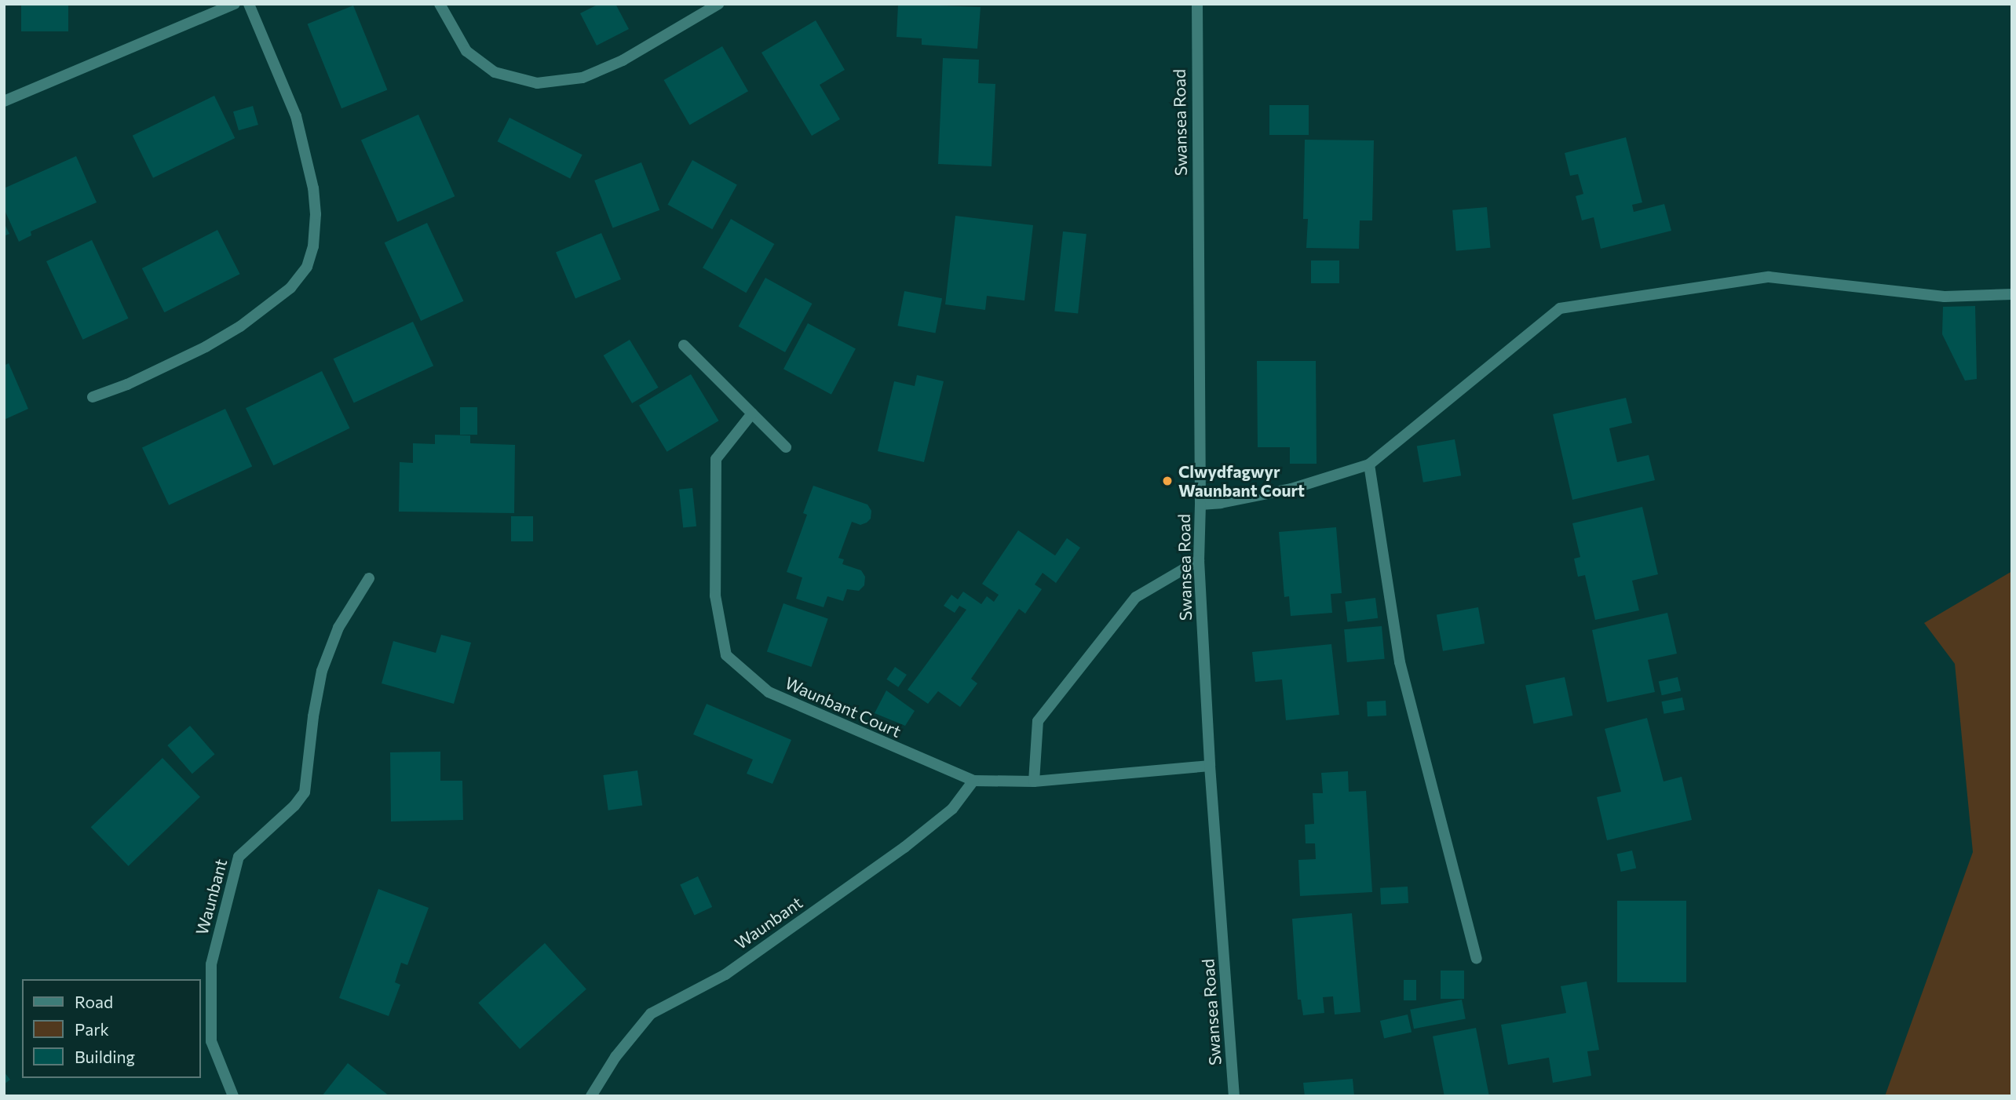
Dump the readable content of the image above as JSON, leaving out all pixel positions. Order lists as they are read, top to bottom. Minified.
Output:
{"streets":{"street":["Swansea Road","Waunbant Court","Waunbant"]},"crossings":[["Swansea Road","Waunbant Court"],["Waunbant Court","Waunbant"]],"places":["Clwydfagwyr Waunbant Court"],"legend":["Road","Park","Building"]}
